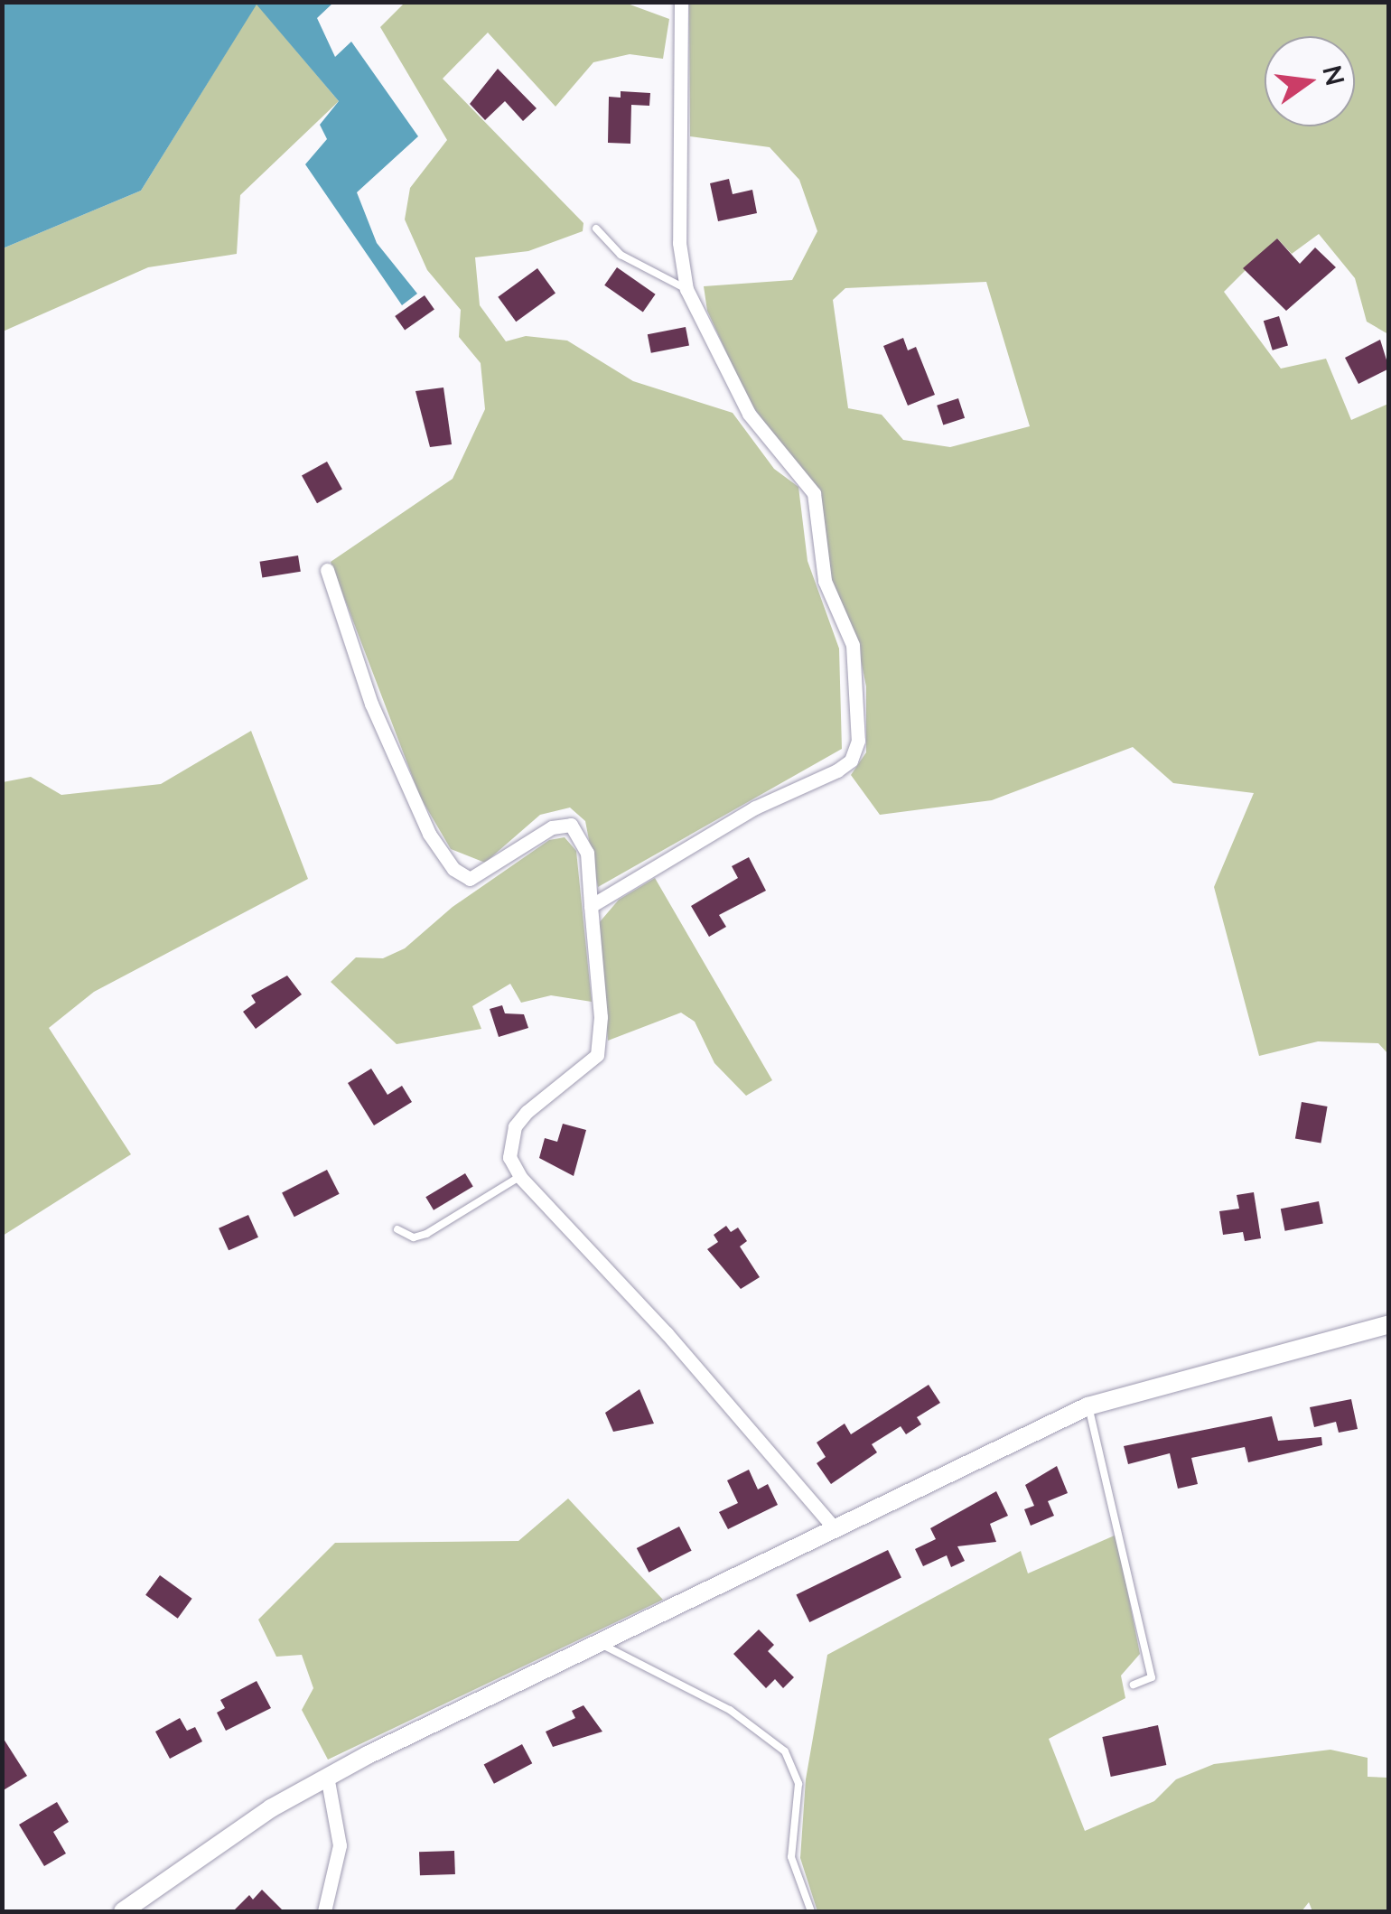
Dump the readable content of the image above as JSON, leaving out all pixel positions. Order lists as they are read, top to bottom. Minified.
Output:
{"north":"right"}
